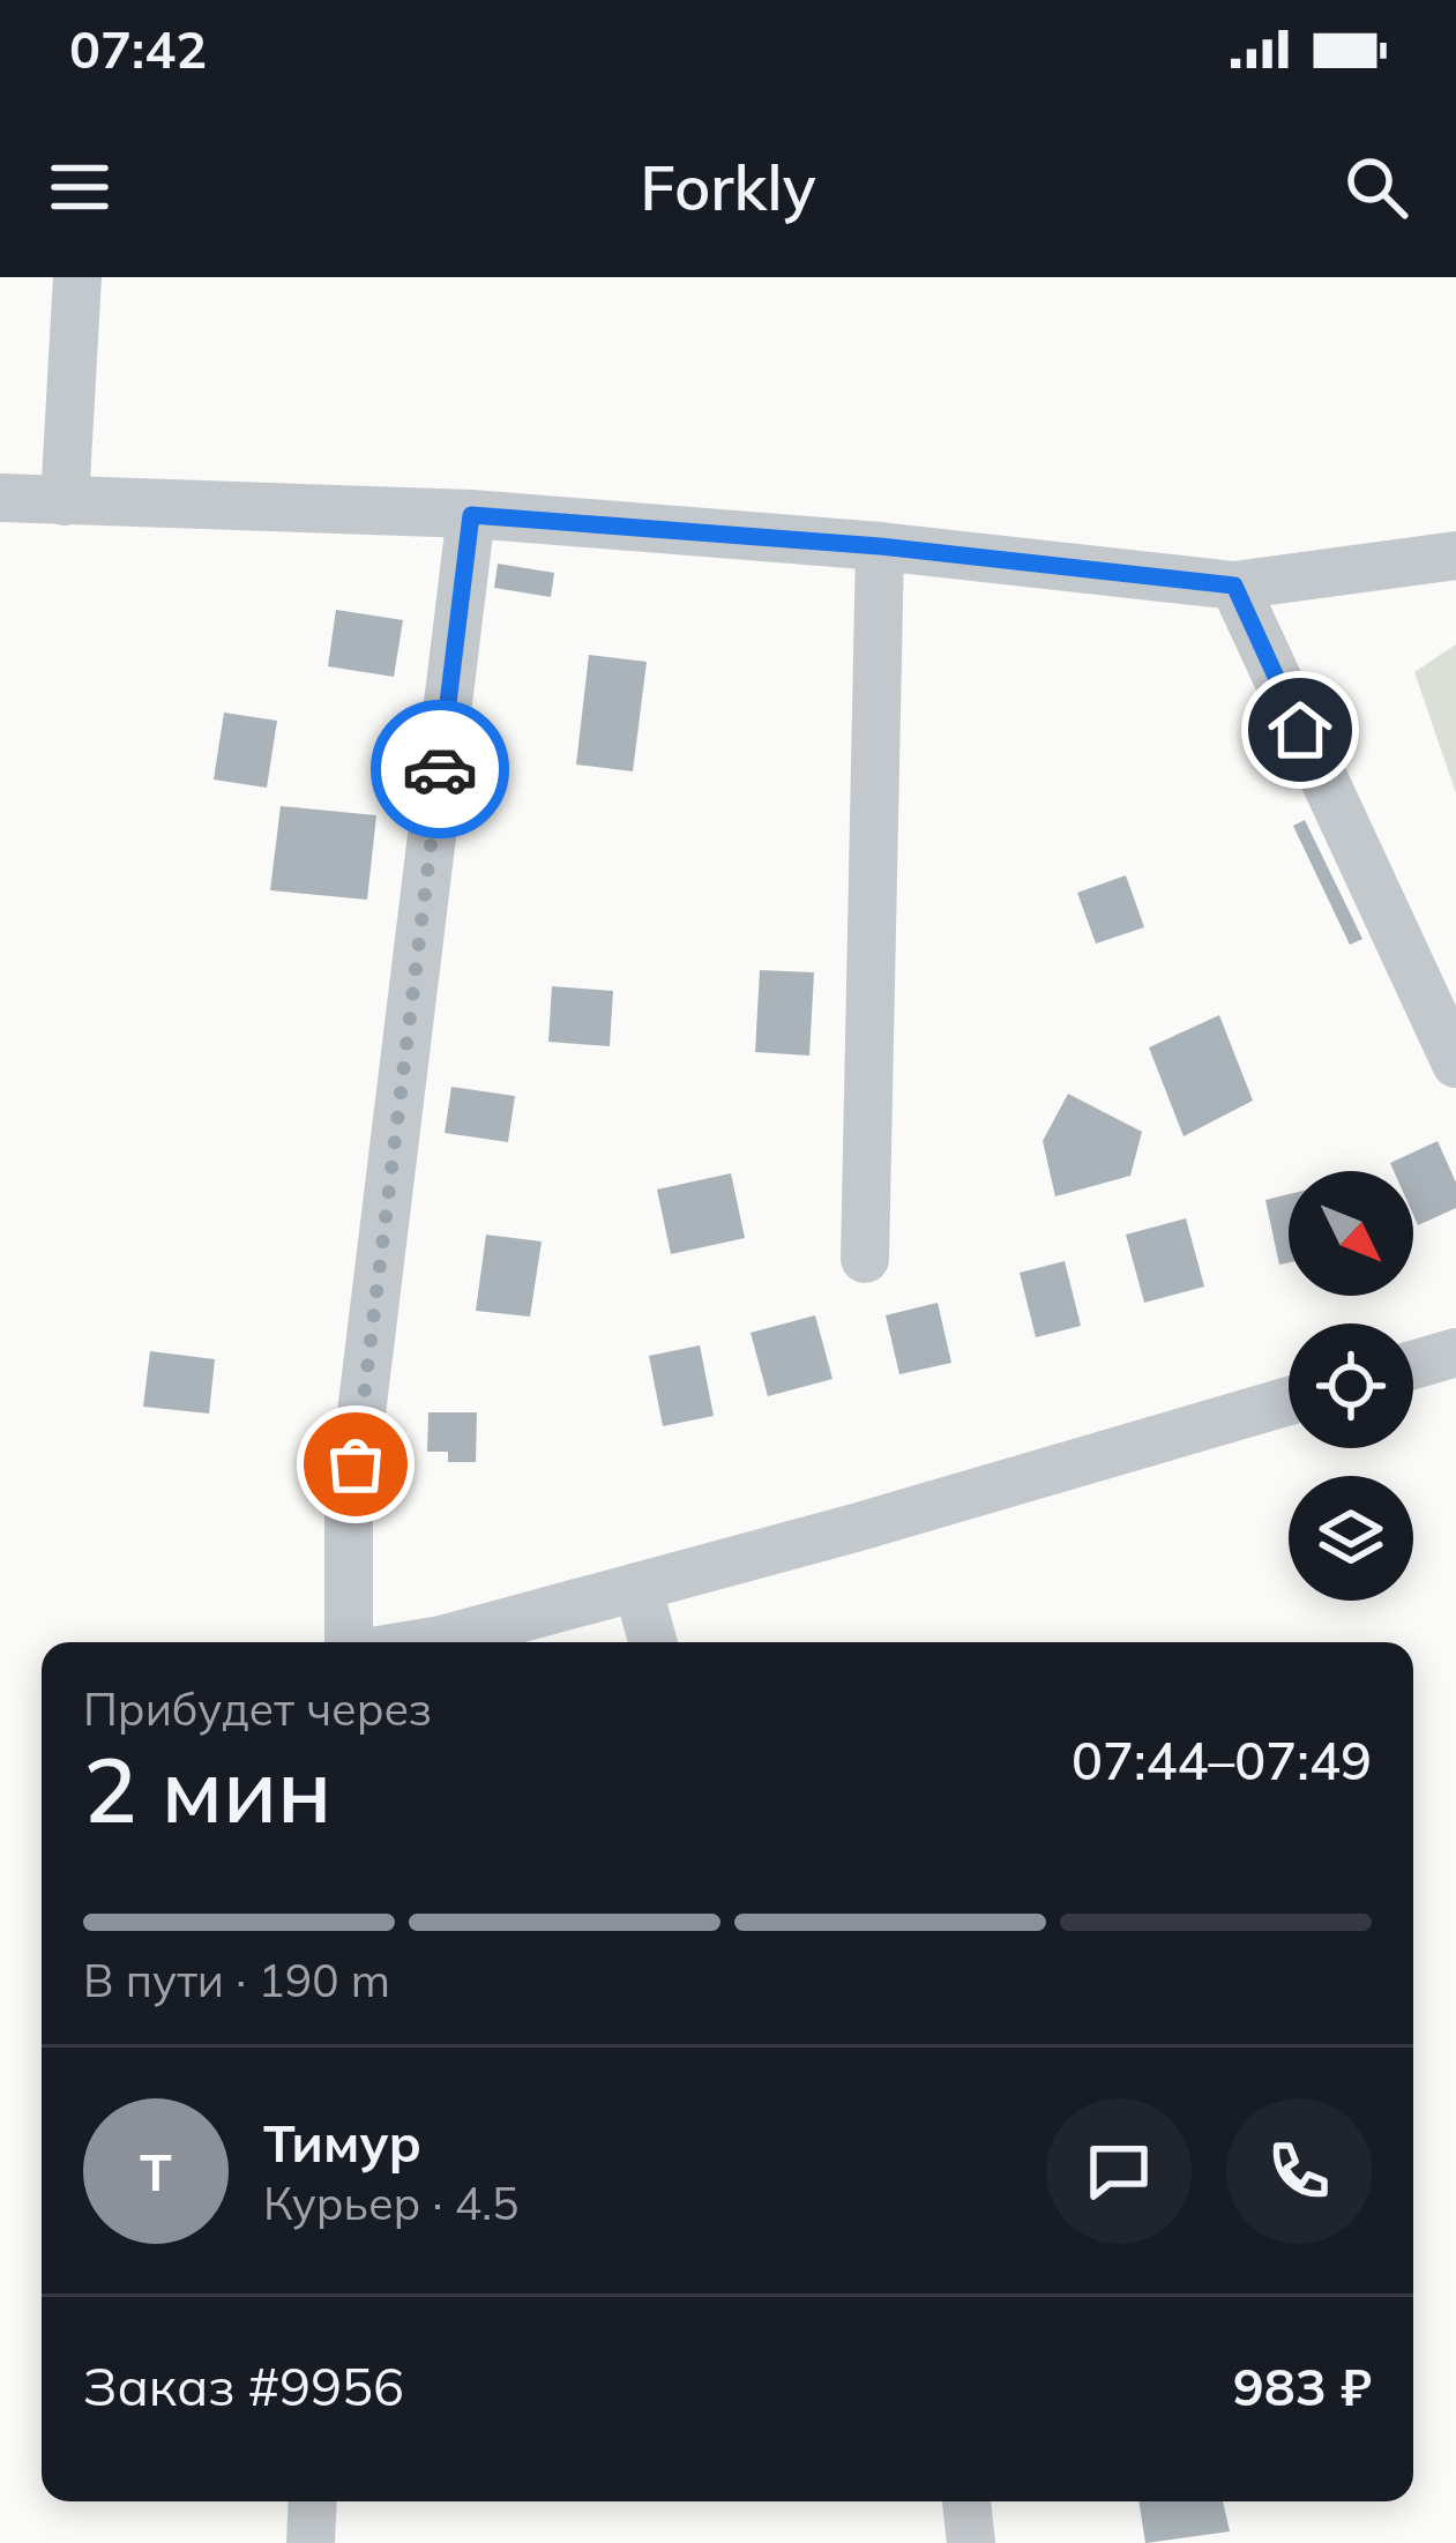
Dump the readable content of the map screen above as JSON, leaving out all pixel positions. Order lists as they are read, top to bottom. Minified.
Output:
{"north":"bottom right","page":{"status":"07:42","header":"Forkly","heading":["2 мин","Прибудет через","07:44–07:49"],"panel":["Тимур","Курьер · 4.5","Заказ #9956","983 ₽"],"bar":"В пути · 190 m","round":"Т"}}
